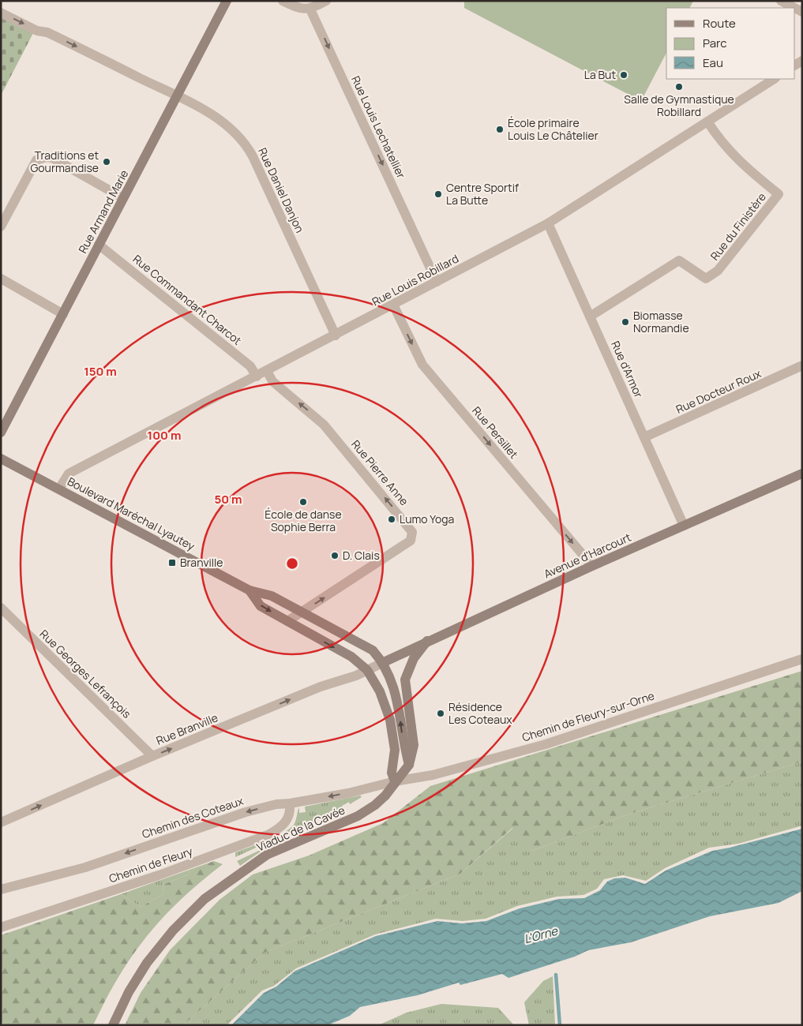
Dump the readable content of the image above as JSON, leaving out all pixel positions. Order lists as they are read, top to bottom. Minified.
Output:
{"streets":{"main road":["Rue Armand Marie","Boulevard Maréchal Lyautey","Avenue d'Harcourt","Viaduc de la Cavée"],"street":["Rue Louis Lechatellier","Rue Daniel Danjon","Rue du Finistère","Rue Louis Robillard","Rue Commandant Charcot","Rue d'Armor","Rue Docteur Roux","Rue Persillet","Rue Pierre Anne","Rue Georges Lefrançois","Chemin de Fleury-sur-Orne","Rue Branville","Chemin des Coteaux","Chemin de Fleury"]},"crossings":[["Rue Louis Lechatellier","Rue Louis Robillard"],["Rue Daniel Danjon","Rue Armand Marie"],["Rue Daniel Danjon","Rue Louis Robillard"],["Rue Armand Marie","Rue Commandant Charcot"],["Rue du Finistère","Rue Louis Robillard"],["Rue du Finistère","Rue d'Armor"],["Rue Louis Robillard","Rue Commandant Charcot"],["Rue Louis Robillard","Rue d'Armor"],["Rue Louis Robillard","Rue Persillet"],["Rue Louis Robillard","Rue Pierre Anne"],["Rue Louis Robillard","Boulevard Maréchal Lyautey"],["Rue d'Armor","Rue Docteur Roux"],["Rue d'Armor","Avenue d'Harcourt"],["Rue Persillet","Avenue d'Harcourt"],["Rue Pierre Anne","Boulevard Maréchal Lyautey"],["Boulevard Maréchal Lyautey","Avenue d'Harcourt"],["Boulevard Maréchal Lyautey","Chemin de Fleury-sur-Orne"],["Boulevard Maréchal Lyautey","Rue Branville"],["Boulevard Maréchal Lyautey","Chemin des Coteaux"],["Boulevard Maréchal Lyautey","Viaduc de la Cavée"],["Avenue d'Harcourt","Rue Branville"],["Rue Georges Lefrançois","Rue Branville"],["Chemin de Fleury-sur-Orne","Chemin des Coteaux"],["Chemin de Fleury-sur-Orne","Viaduc de la Cavée"],["Chemin des Coteaux","Viaduc de la Cavée"],["Chemin des Coteaux","Chemin de Fleury"]],"one_way":["Rue Louis Lechatellier","Rue Daniel Danjon","Rue Persillet","Rue Branville","Chemin des Coteaux"],"water":["L'Orne"],"places":{"other":["La But","Salle de Gymnastique Robillard","École primaire Louis Le Châtelier","Traditions et Gourmandise","Centre Sportif La Butte","Biomasse Normandie","École de danse Sophie Berra","Lumo Yoga","D. Clais","Résidence Les Coteaux"],"transit":["Branville"]},"legend":["Route","Parc","Eau"],"rings":["150 m","100 m","50 m"]}
